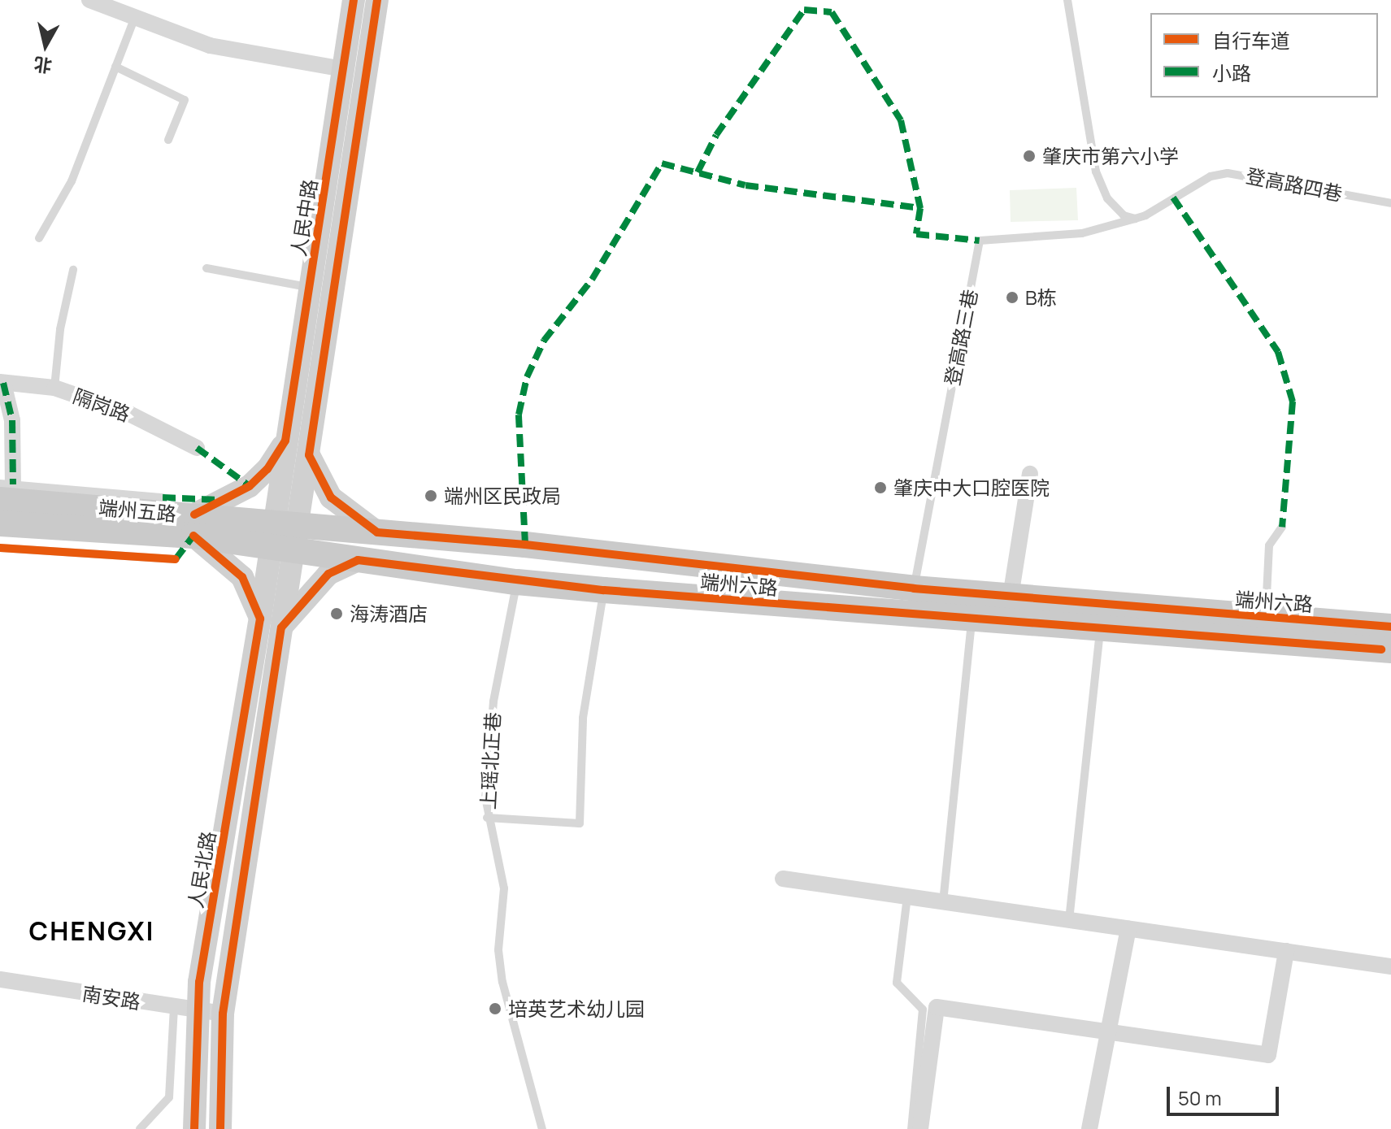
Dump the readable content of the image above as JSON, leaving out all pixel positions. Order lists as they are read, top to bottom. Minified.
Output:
{"streets":{"main road":["人民中路","端州五路","端州六路","人民北路"],"street":["隔岗路","南安路"],"lane":["登高路四巷","登高路三巷","上瑶北正巷"]},"crossings":[["登高路四巷","登高路三巷"],["人民中路","端州五路"],["人民中路","端州六路"],["人民中路","人民北路"],["登高路三巷","端州六路"],["端州五路","端州六路"],["端州五路","人民北路"],["端州六路","上瑶北正巷"],["端州六路","人民北路"],["人民北路","南安路"]],"districts":["CHENGXI"],"places":["肇庆市第六小学","B栋","肇庆中大口腔医院","端州区民政局","海涛酒店","培英艺术幼儿园"],"legend":["自行车道","小路"],"scale_bar":"50 m","north":"bottom"}
